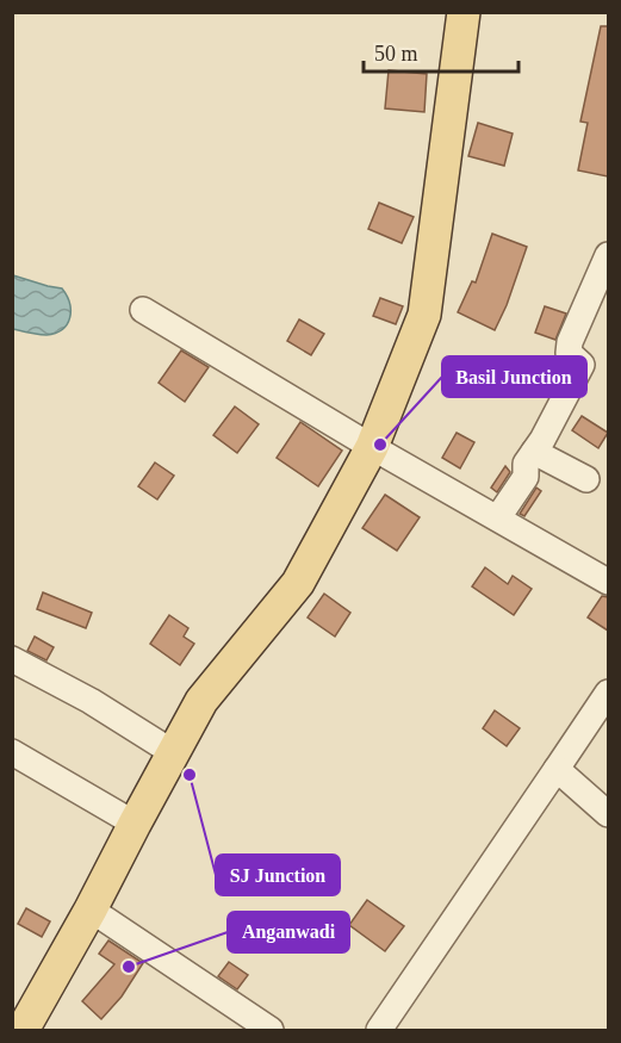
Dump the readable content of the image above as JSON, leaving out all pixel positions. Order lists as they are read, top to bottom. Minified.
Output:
{"places":["Basil Junction","SJ Junction","Anganwadi"],"scale_bar":"50 m"}
